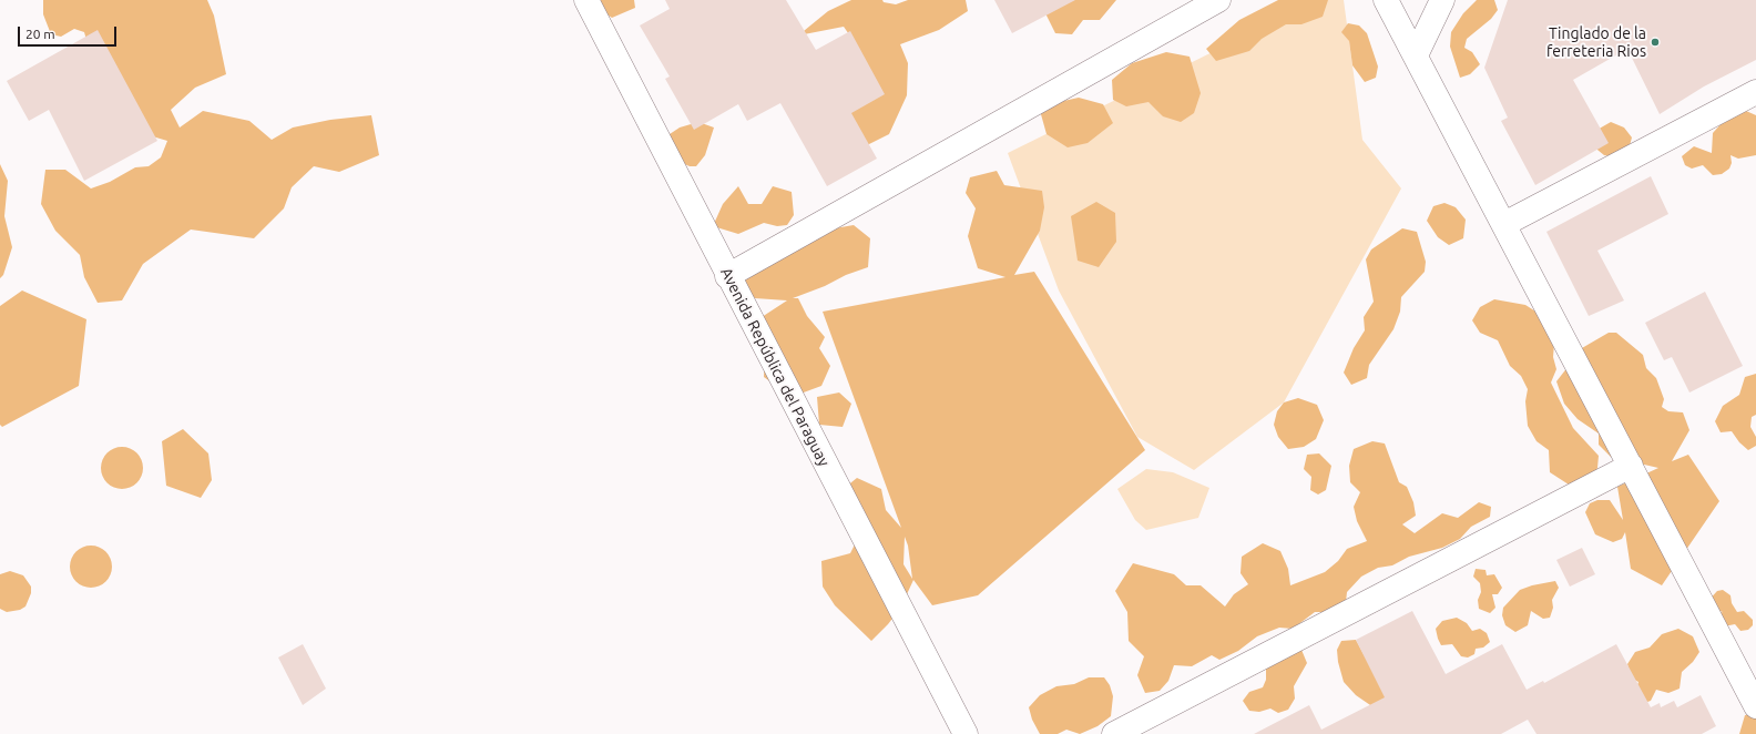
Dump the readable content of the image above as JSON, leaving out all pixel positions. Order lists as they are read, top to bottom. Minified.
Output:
{"streets":{"street":["Avenida República del Paraguay"]},"places":["Tinglado de la ferreteria Rios"],"scale_bar":"20 m"}
